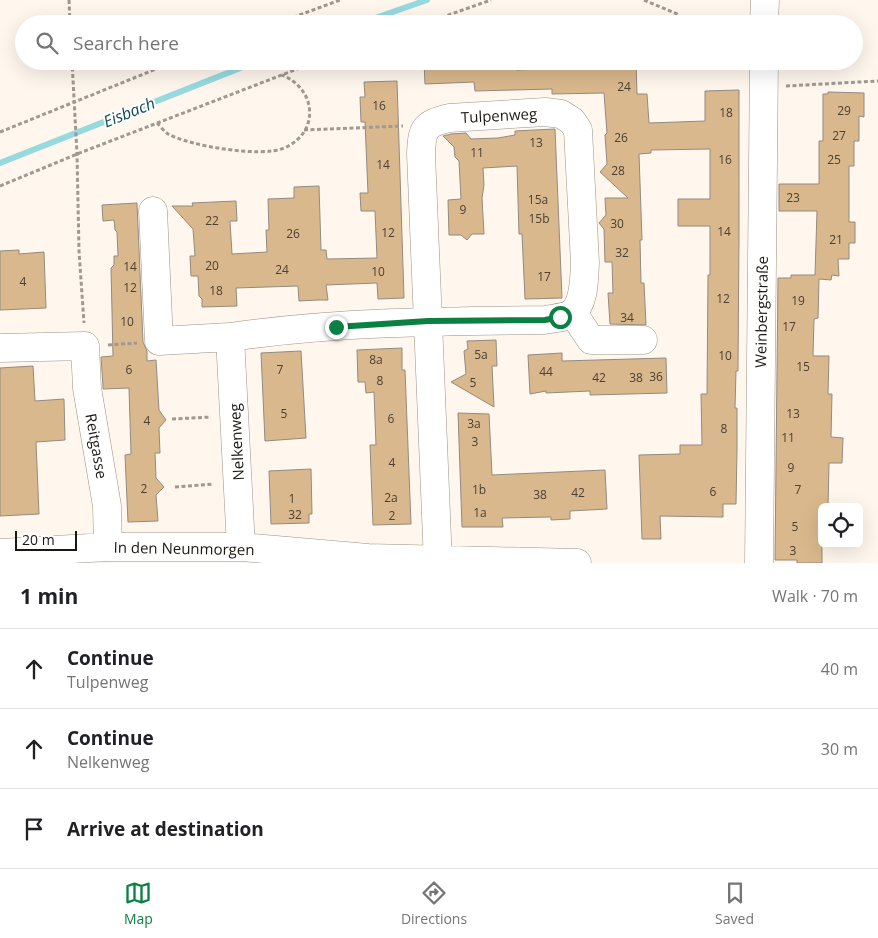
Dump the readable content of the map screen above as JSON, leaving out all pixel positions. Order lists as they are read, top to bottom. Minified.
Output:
{"streets":{"street":["Tulpenweg","Weinbergstraße","Nelkenweg","Reitgasse","In den Neunmorgen"]},"crossings":[["Nelkenweg","In den Neunmorgen"],["Reitgasse","In den Neunmorgen"]],"water":["Eisbach"],"house_numbers":["24","16","29","18","27","26","13","11","16","25","14","28","23","15a","9","15b","22","30","14","12","26","21","32","20","14","24","10","17","4","12","18","12","19","34","10","17","5a","10","8a","15","6","7","44","36","42","38","8","5","5","13","6","4","3a","8","11","3","4","9","2","1b","7","6","42","38","2a","1","1a","32","2","5","3"],"scale_bar":"20 m","page":{"search":"Search here","scale":"20 m","heading":["1 min","Walk · 70 m"],"list":[["Continue","Tulpenweg","40 m"],["Continue","Nelkenweg","30 m"],"Arrive at destination"],"nav":["Map","Directions","Saved"]}}
